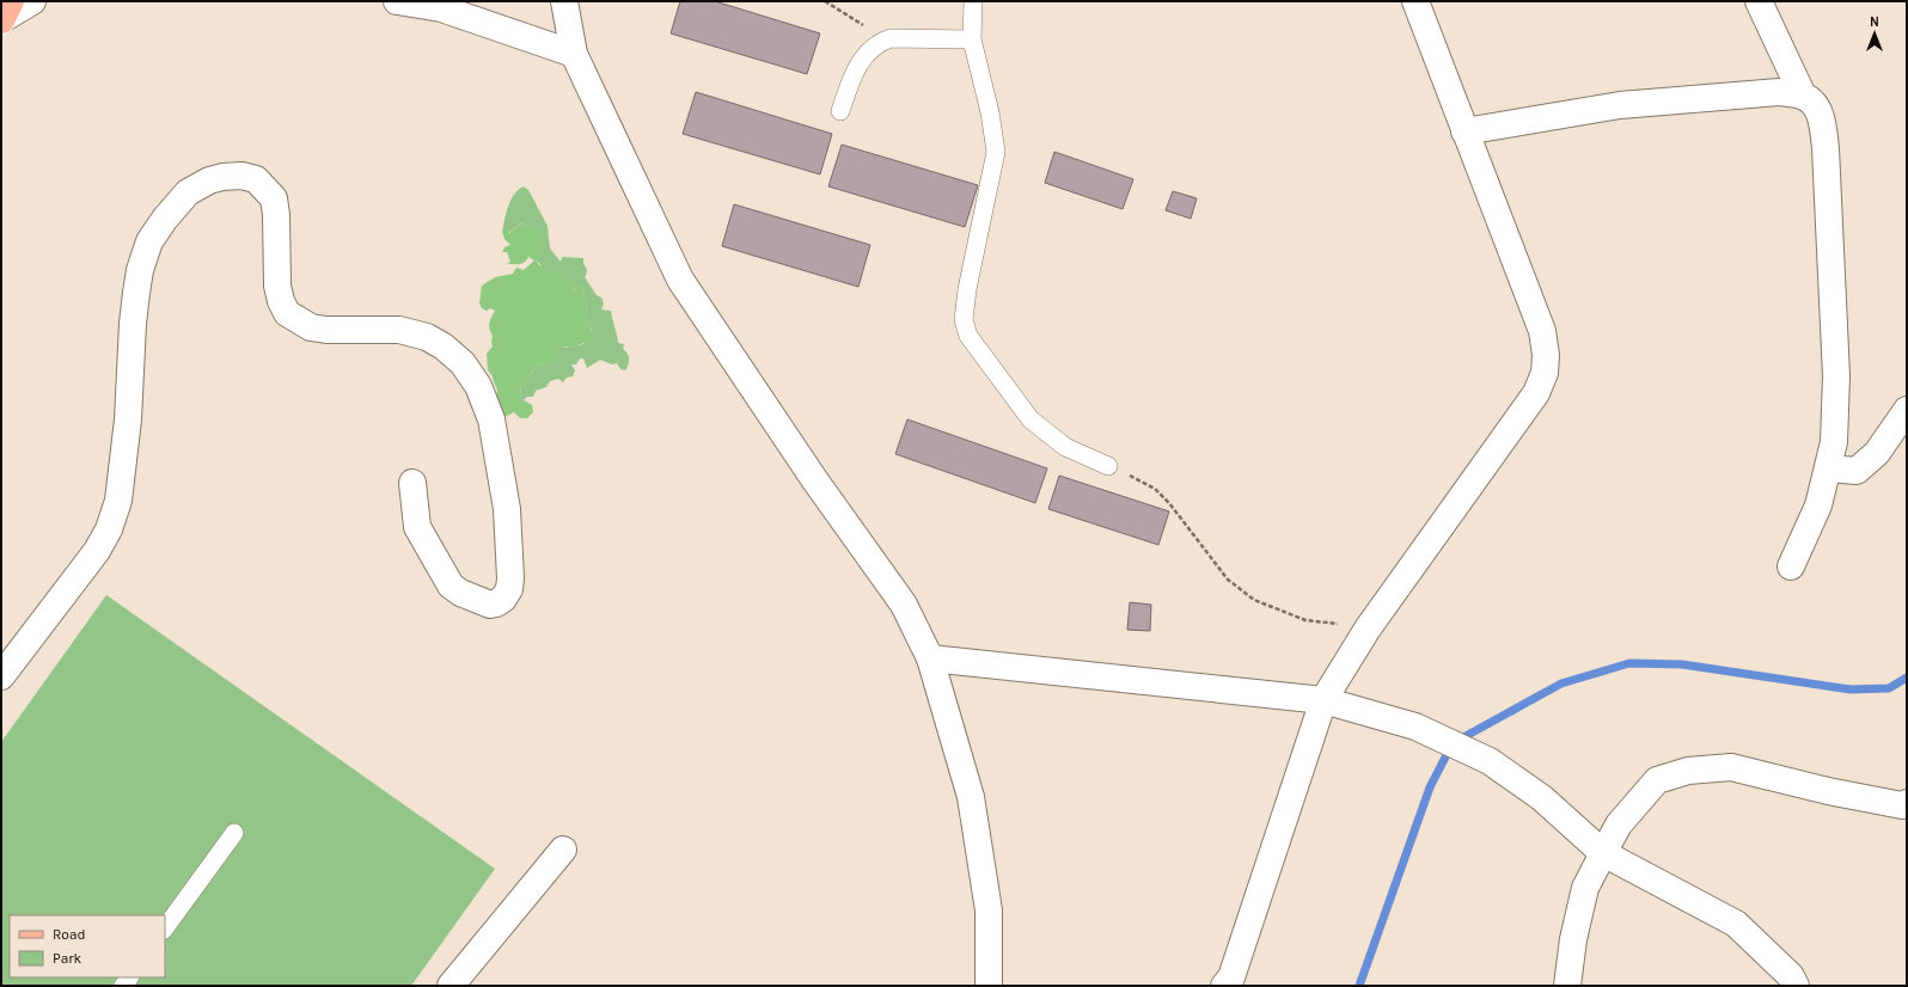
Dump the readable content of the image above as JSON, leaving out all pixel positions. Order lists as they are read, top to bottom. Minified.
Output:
{"legend":["Road","Park"],"north":"top"}
